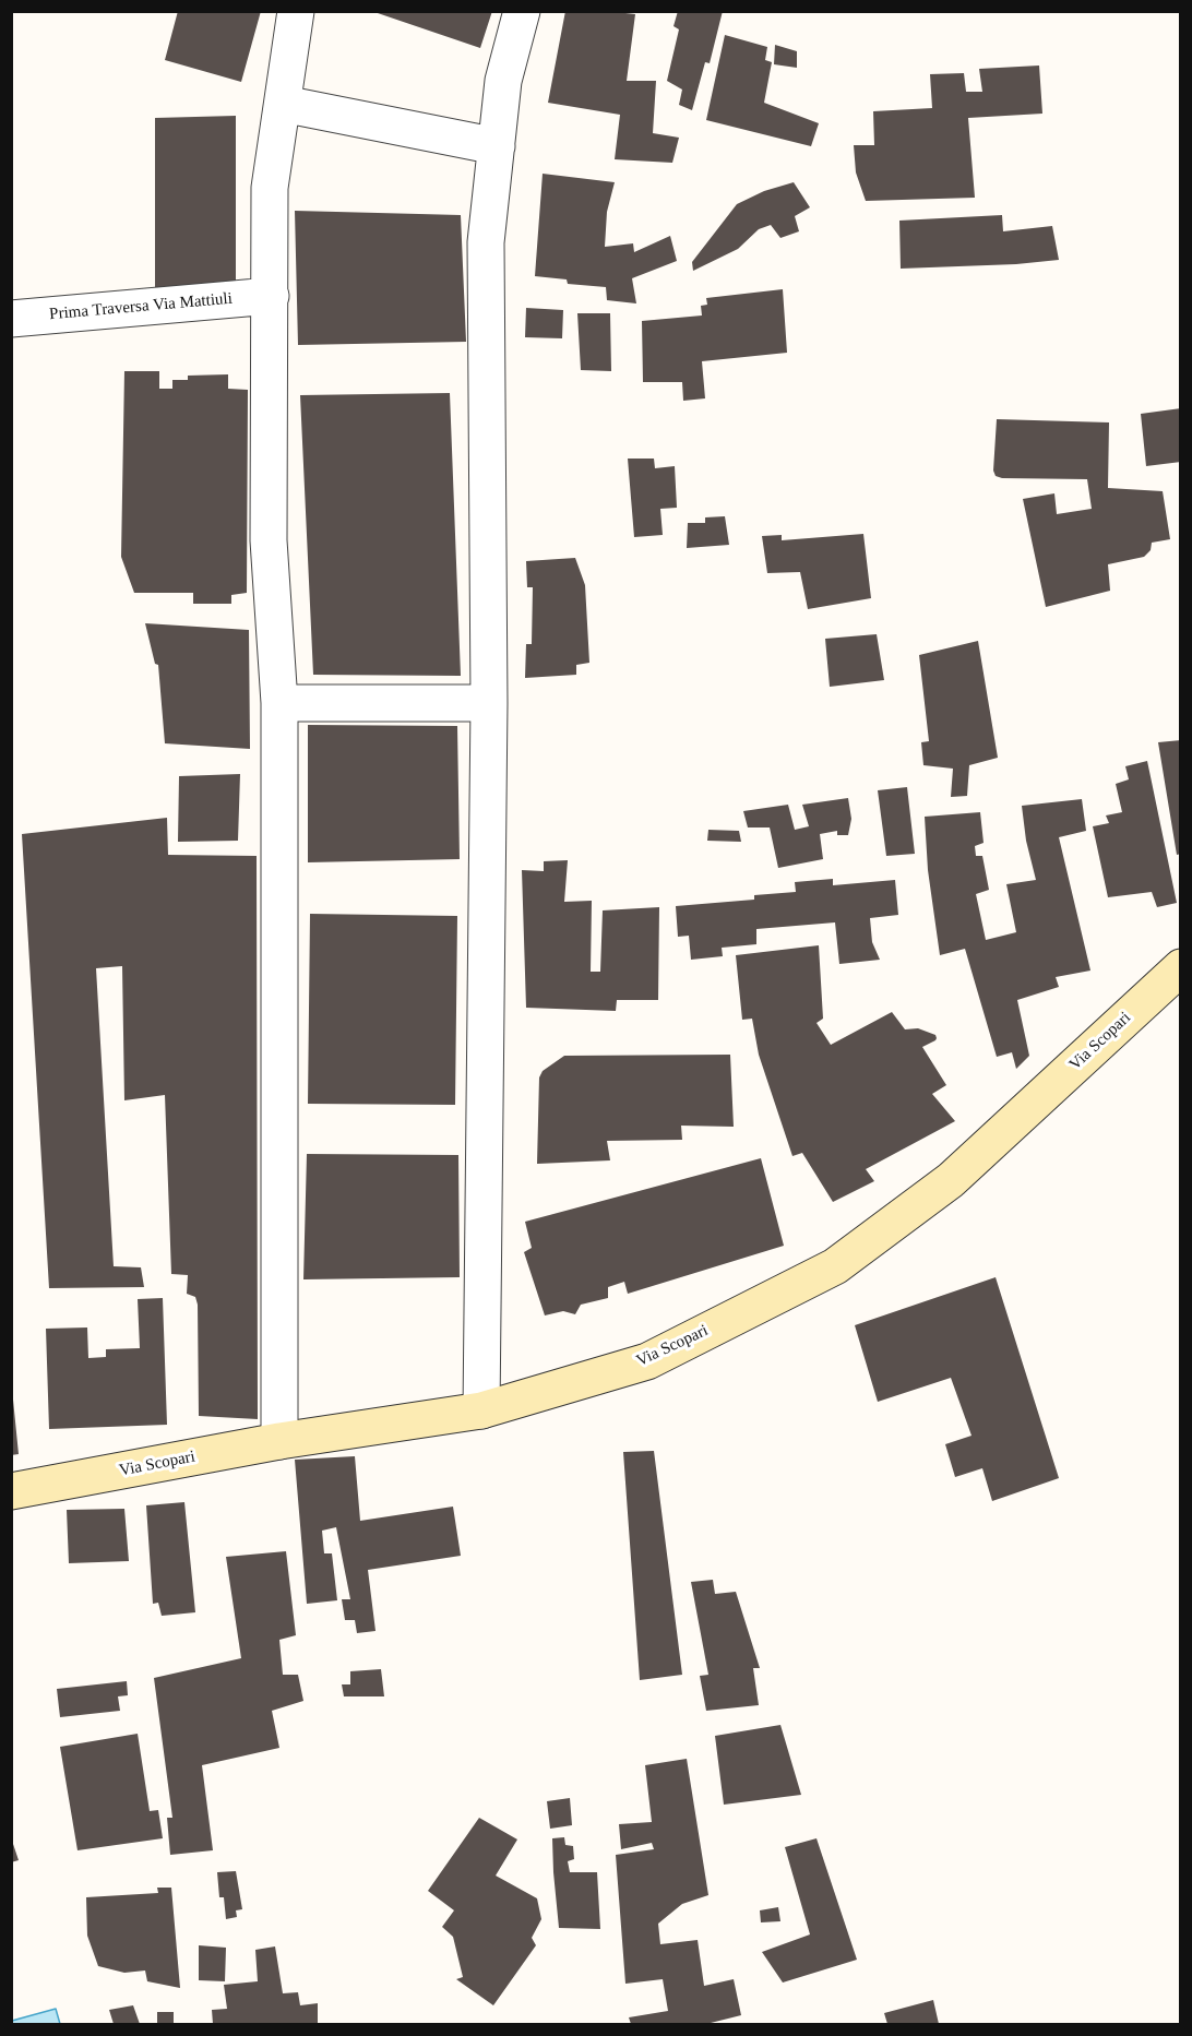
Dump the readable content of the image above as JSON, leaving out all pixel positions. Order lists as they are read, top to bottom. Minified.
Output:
{"streets":{"street":["Prima Traversa Via Mattiuli","Via Scopari"]}}
